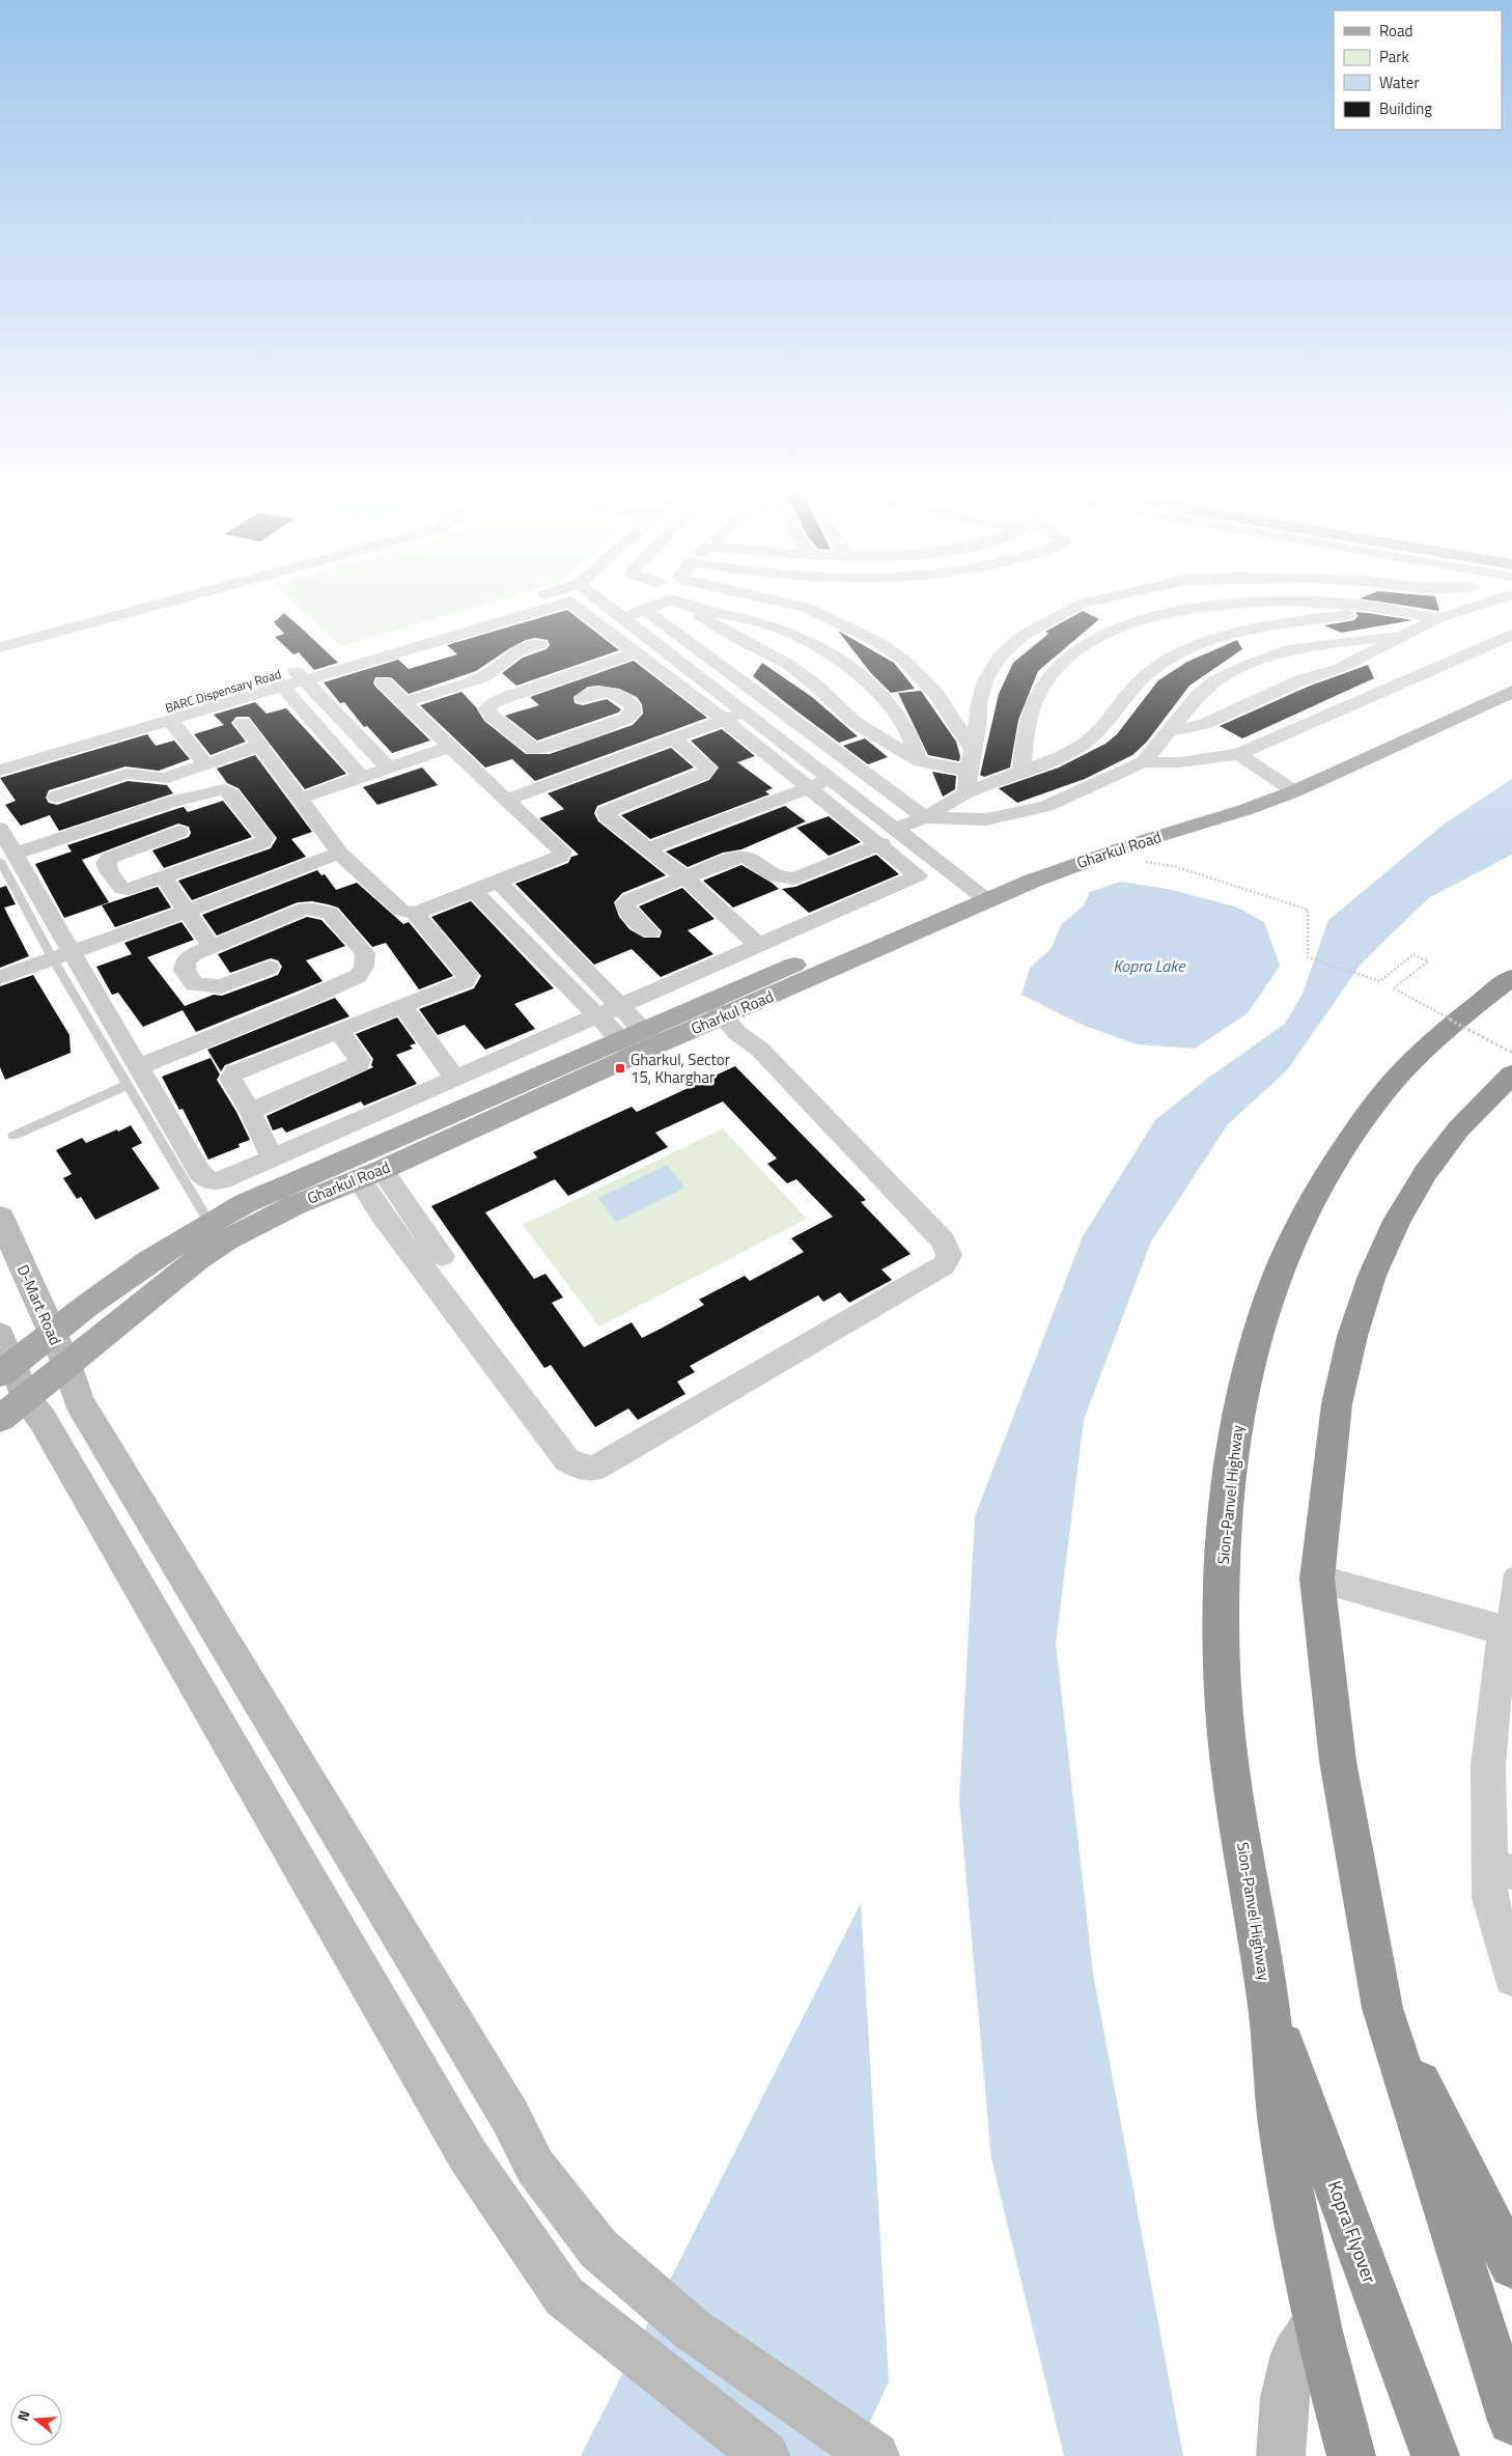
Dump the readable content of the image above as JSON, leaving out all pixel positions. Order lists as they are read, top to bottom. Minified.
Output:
{"streets":{"highway":["Sion-Panvel Highway","Kopra Flyover"],"main road":["Gharkul Road"],"street":["BARC Dispensary Road","D-Mart Road"]},"crossings":[["Gharkul Road","D-Mart Road"],["Sion-Panvel Highway","Kopra Flyover"]],"water":["Kopra Lake"],"places":{"transit":["Gharkul, Sector 15, Kharghar"]},"legend":["Road","Park","Water","Building"],"north":"left"}
